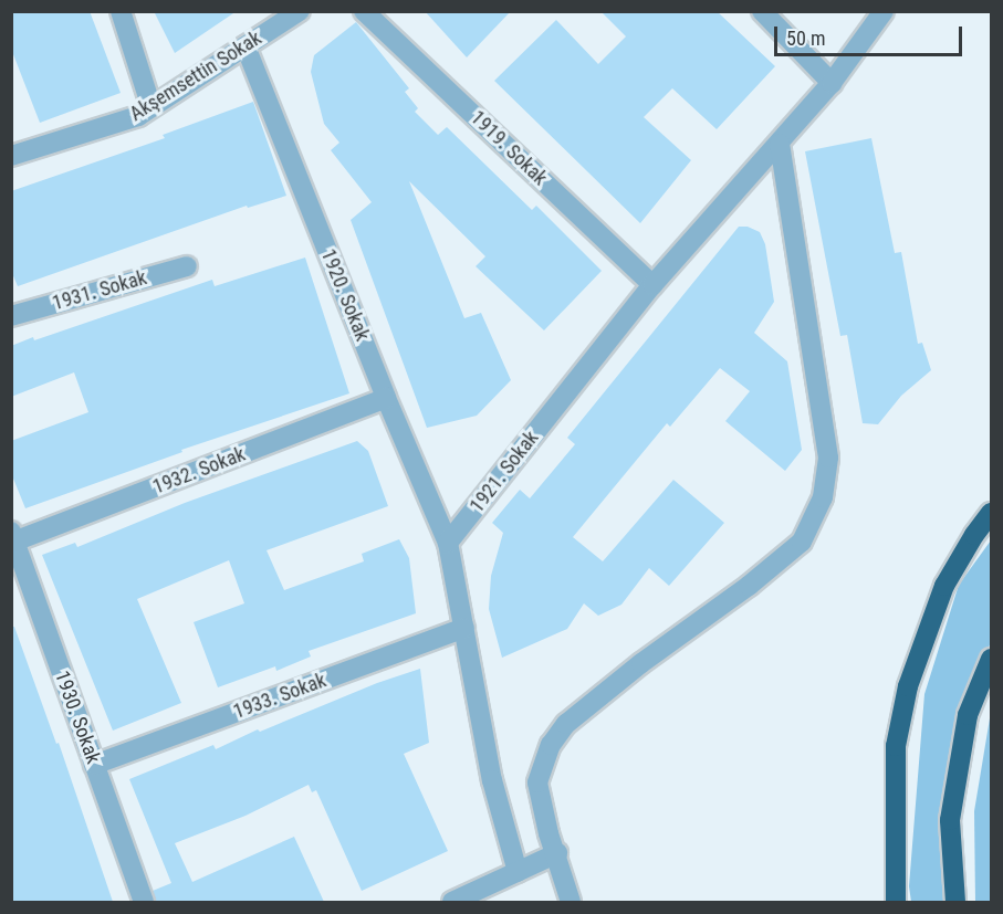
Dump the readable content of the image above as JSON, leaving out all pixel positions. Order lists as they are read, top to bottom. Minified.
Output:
{"streets":{"street":["Akşemsettin Sokak","1919. Sokak","1931. Sokak","1920. Sokak","1932. Sokak","1921. Sokak","1933. Sokak","1930. Sokak"]},"crossings":[["Akşemsettin Sokak","1920. Sokak"],["1919. Sokak","1921. Sokak"],["1920. Sokak","1932. Sokak"],["1920. Sokak","1921. Sokak"],["1932. Sokak","1930. Sokak"],["1933. Sokak","1930. Sokak"]],"scale_bar":"50 m"}
